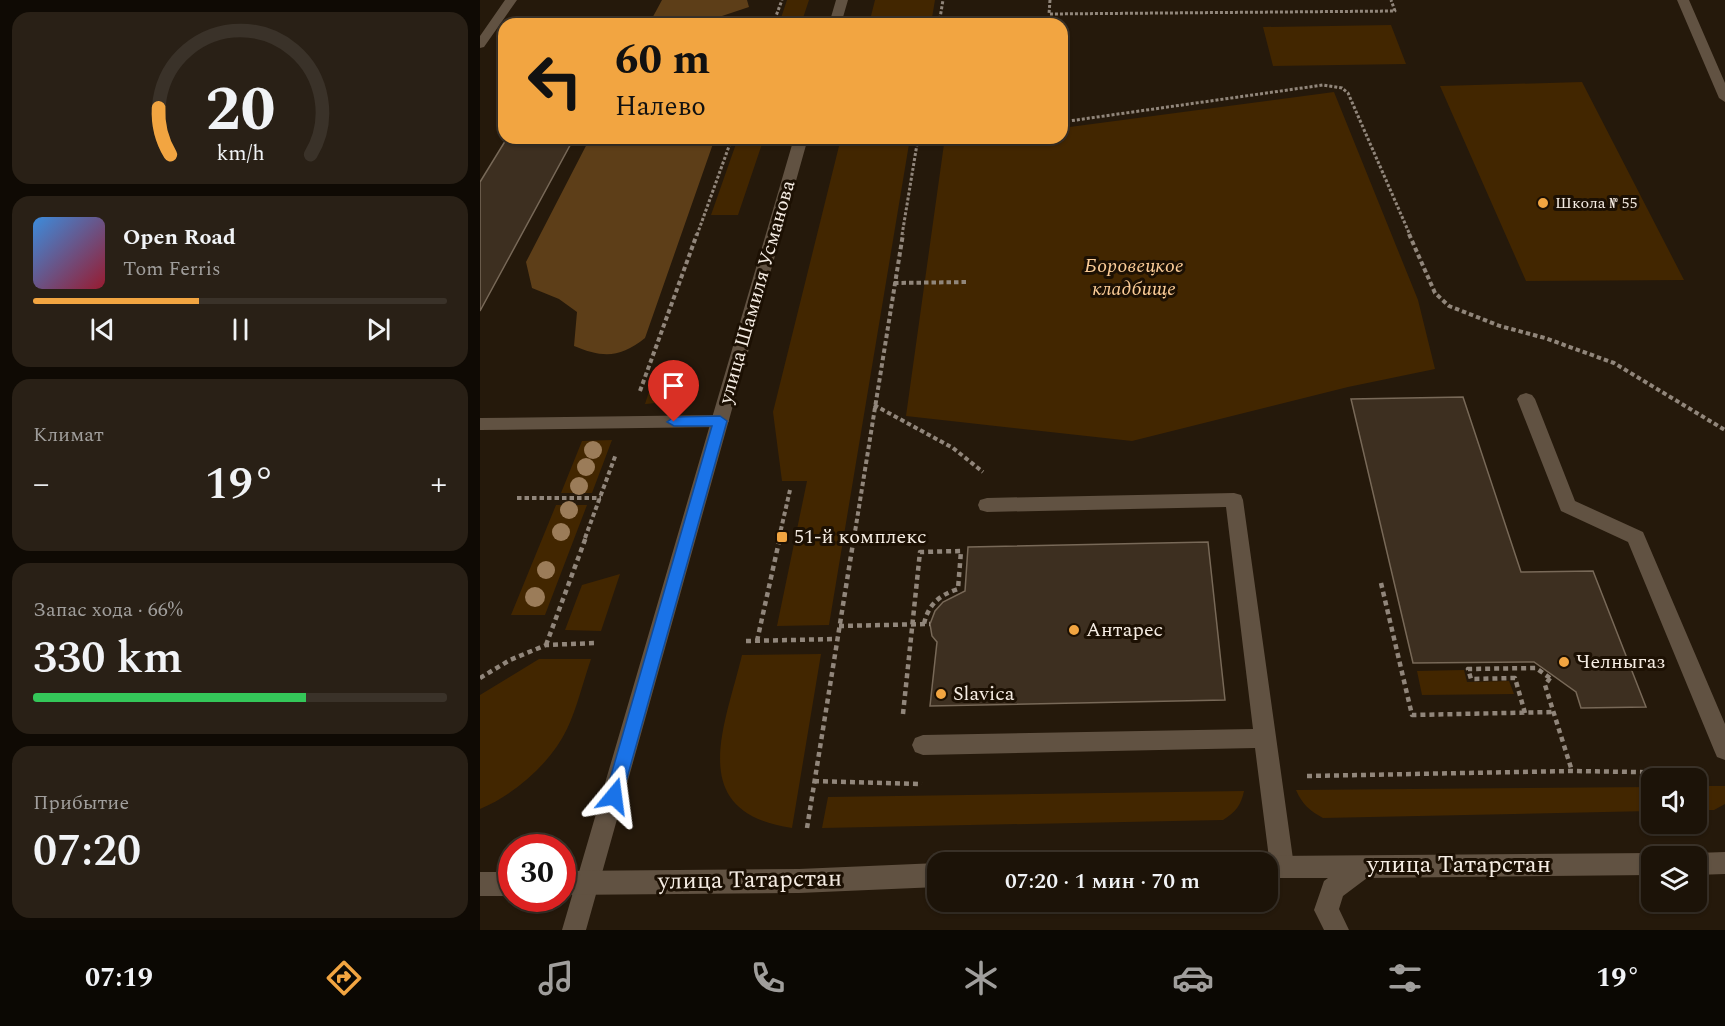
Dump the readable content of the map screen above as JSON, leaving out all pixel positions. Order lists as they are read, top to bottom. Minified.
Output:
{"streets":{"street":["улица Шамиля Усманова","улица Татарстан"]},"crossings":[["улица Шамиля Усманова","улица Татарстан"]],"parks":["Боровецкое кладбище"],"places":{"other":["Школа № 55","Антарес","Челныгаз","Slavica"],"transit":["51-й комплекс"]},"page":{"turn":["60 m","Налево"],"song":["Open Road","Tom Ferris"],"tile":["Климат",["Запас хода · 66%","330 km"],["Прибытие","07:20"]],"heat":["−","19°","+"],"limit":"30","trip":"07:20 · 1 мин · 70 m","tabs":["07:19","19°"],"gauge":["20","km/h"]}}
